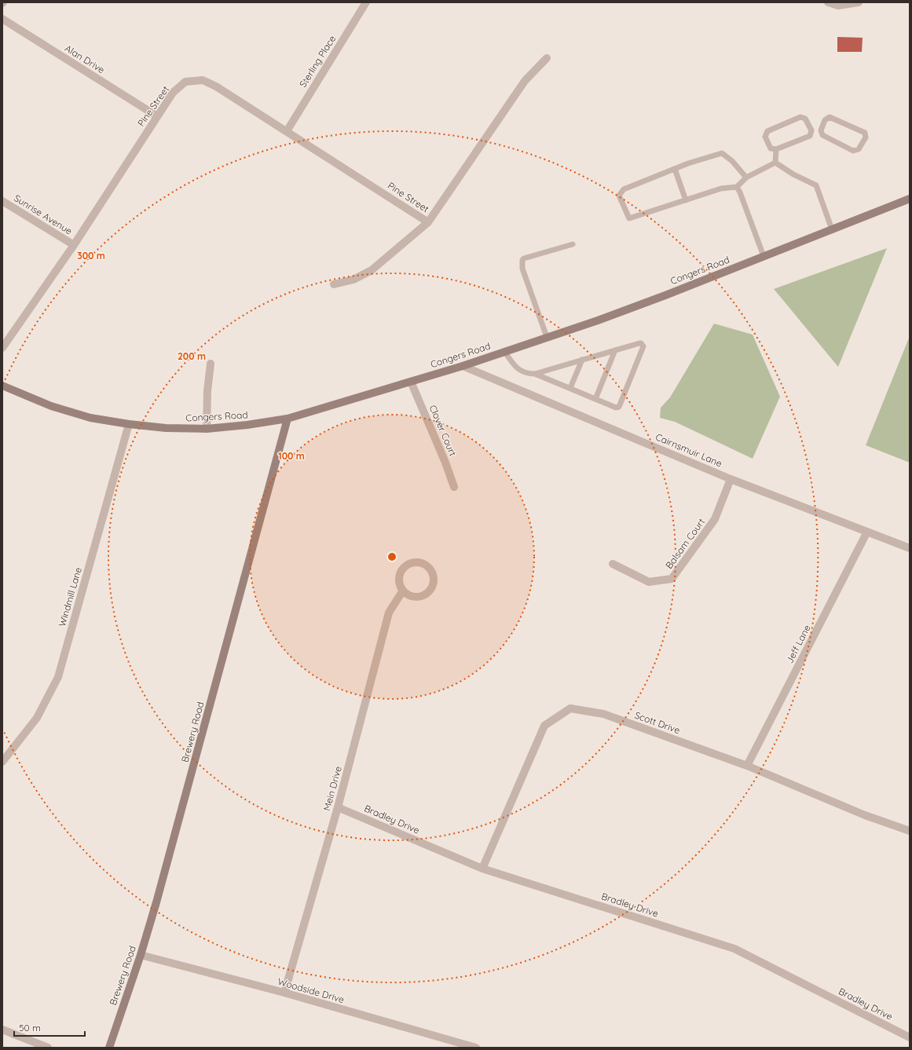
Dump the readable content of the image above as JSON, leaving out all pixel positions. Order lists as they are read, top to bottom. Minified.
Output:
{"streets":{"street":["Alan Drive","Sterling Place","Pine Street","Sunrise Avenue","Congers Road","Clover Court","Cairnsmuir Lane","Balsam Court","Windmill Lane","Jeff Lane","Scott Drive","Brewery Road","Mein Drive","Bradley Drive","Woodside Drive"]},"crossings":[["Alan Drive","Pine Street"],["Sterling Place","Pine Street"],["Pine Street","Sunrise Avenue"],["Congers Road","Clover Court"],["Congers Road","Cairnsmuir Lane"],["Congers Road","Windmill Lane"],["Congers Road","Brewery Road"],["Cairnsmuir Lane","Balsam Court"],["Cairnsmuir Lane","Jeff Lane"],["Jeff Lane","Scott Drive"],["Scott Drive","Bradley Drive"],["Brewery Road","Woodside Drive"],["Mein Drive","Bradley Drive"],["Mein Drive","Woodside Drive"]],"scale_bar":"50 m","rings":["300 m","200 m","100 m"]}
